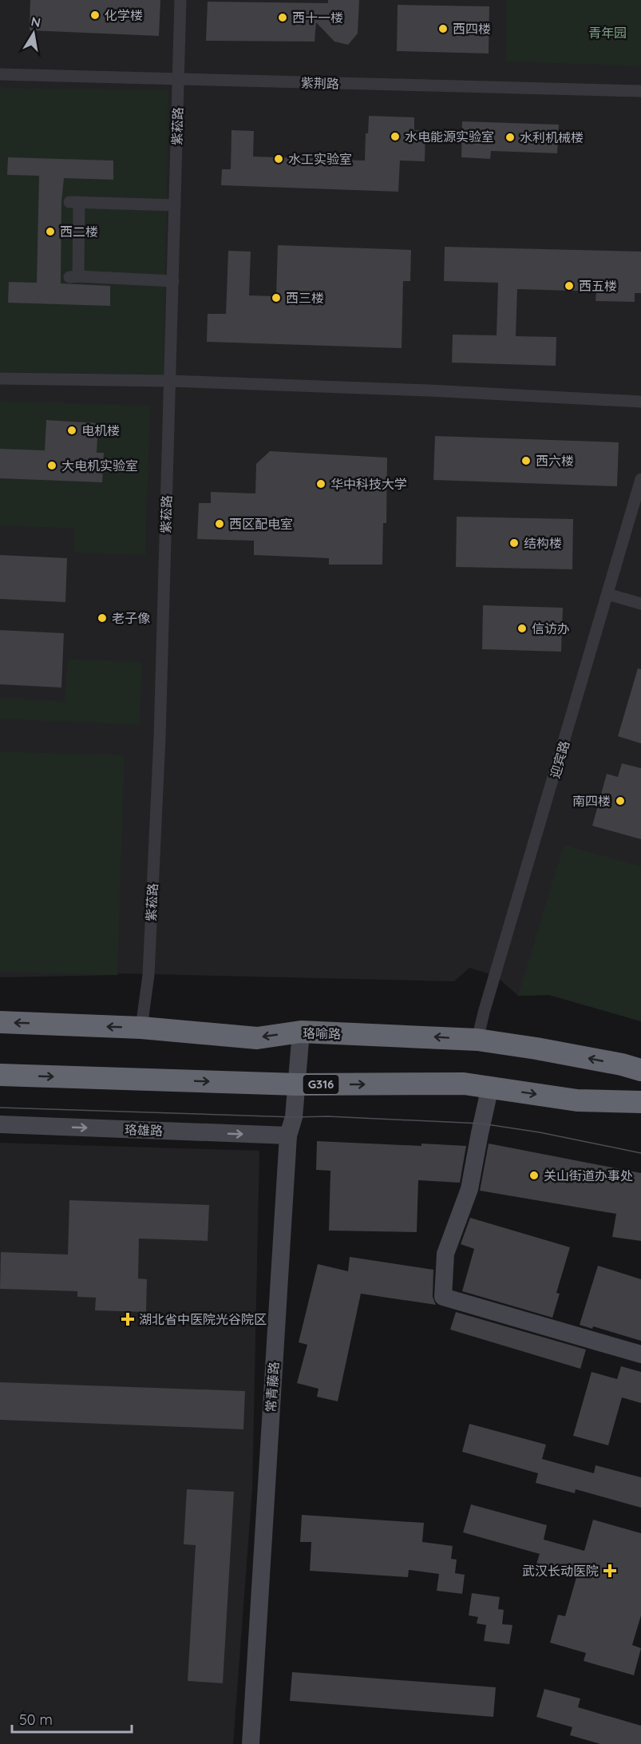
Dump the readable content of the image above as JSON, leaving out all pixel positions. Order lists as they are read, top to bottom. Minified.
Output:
{"streets":{"highway":["珞喻路","G316"],"street":["紫荆路","紫菘路","迎宾路","珞雄路","常青藤路"]},"crossings":[["紫荆路","紫菘路"],["紫菘路","珞喻路"],["迎宾路","珞喻路"],["珞喻路","常青藤路"],["G316","常青藤路"],["珞雄路","常青藤路"]],"one_way":["珞雄路"],"parks":["青年园"],"places":{"other":["化学楼","西十一楼","西四楼","水电能源实验室","水利机械楼","水工实验室","西二楼","西五楼","西三楼","电机楼","西六楼","大电机实验室","华中科技大学","西区配电室","结构楼","老子像","信访办","南四楼","关山街道办事处"],"health":["湖北省中医院光谷院区","武汉长动医院"]},"scale_bar":"50 m","north":"top"}
